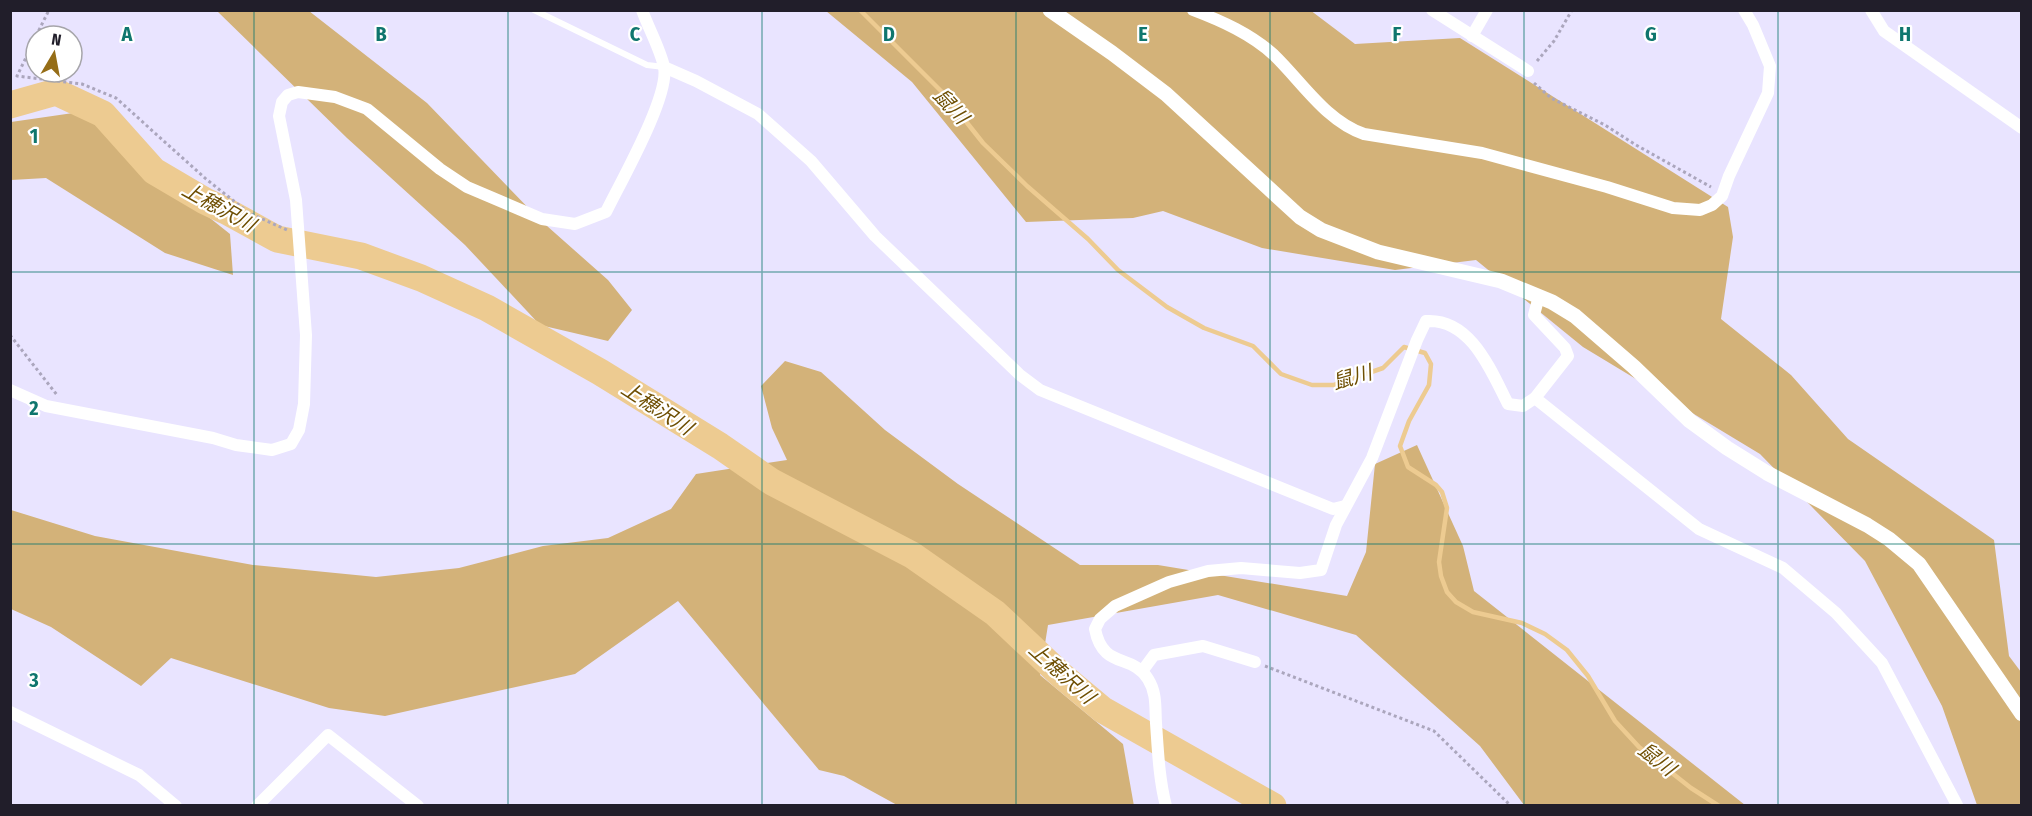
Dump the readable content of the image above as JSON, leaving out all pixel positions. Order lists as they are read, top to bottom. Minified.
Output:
{"water":["鼠川","上穂沢川"],"north":"top","grid":{"columns":["A","B","C","D","E","F","G","H"],"rows":["1","2","3"]}}
